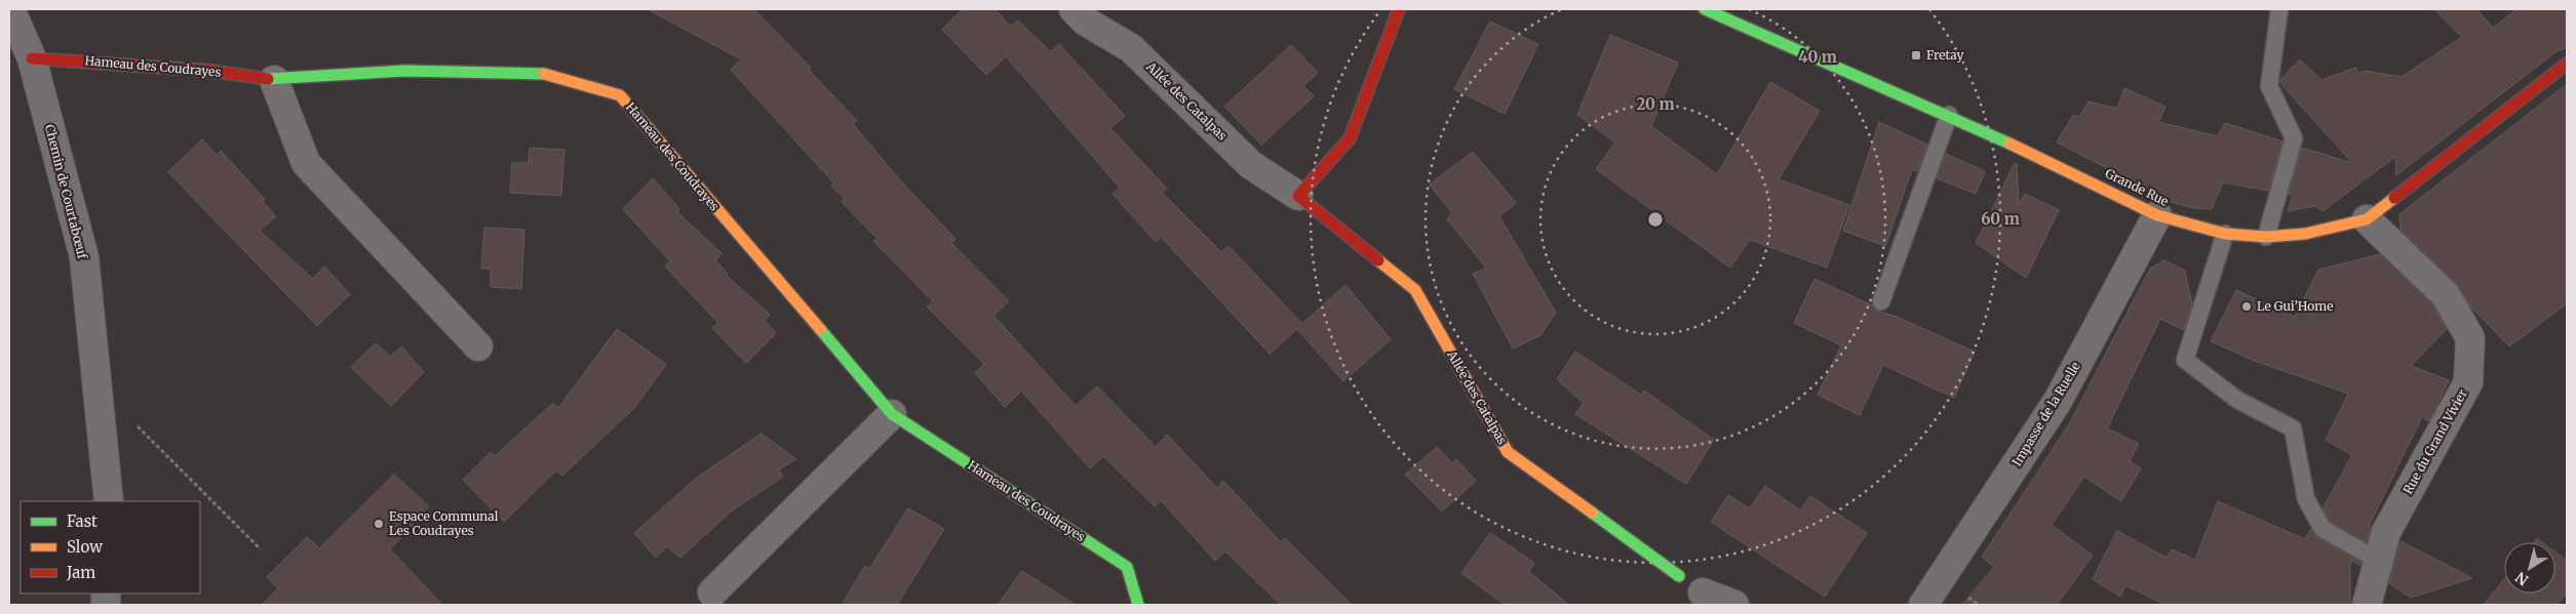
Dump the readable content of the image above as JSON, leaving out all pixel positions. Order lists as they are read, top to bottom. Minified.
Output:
{"streets":{"street":["Hameau des Coudrayes","Allée des Catalpas","Grande Rue","Chemin de Courtabœuf","Impasse de la Ruelle","Rue du Grand Vivier"]},"crossings":[["Hameau des Coudrayes","Chemin de Courtabœuf"],["Grande Rue","Impasse de la Ruelle"],["Grande Rue","Rue du Grand Vivier"]],"places":{"transit":["Fretay"],"other":["Le Gui’Home","Espace Communal Les Coudrayes"]},"legend":["Fast","Slow","Jam"],"north":"bottom left","rings":["40 m","20 m","60 m"]}
